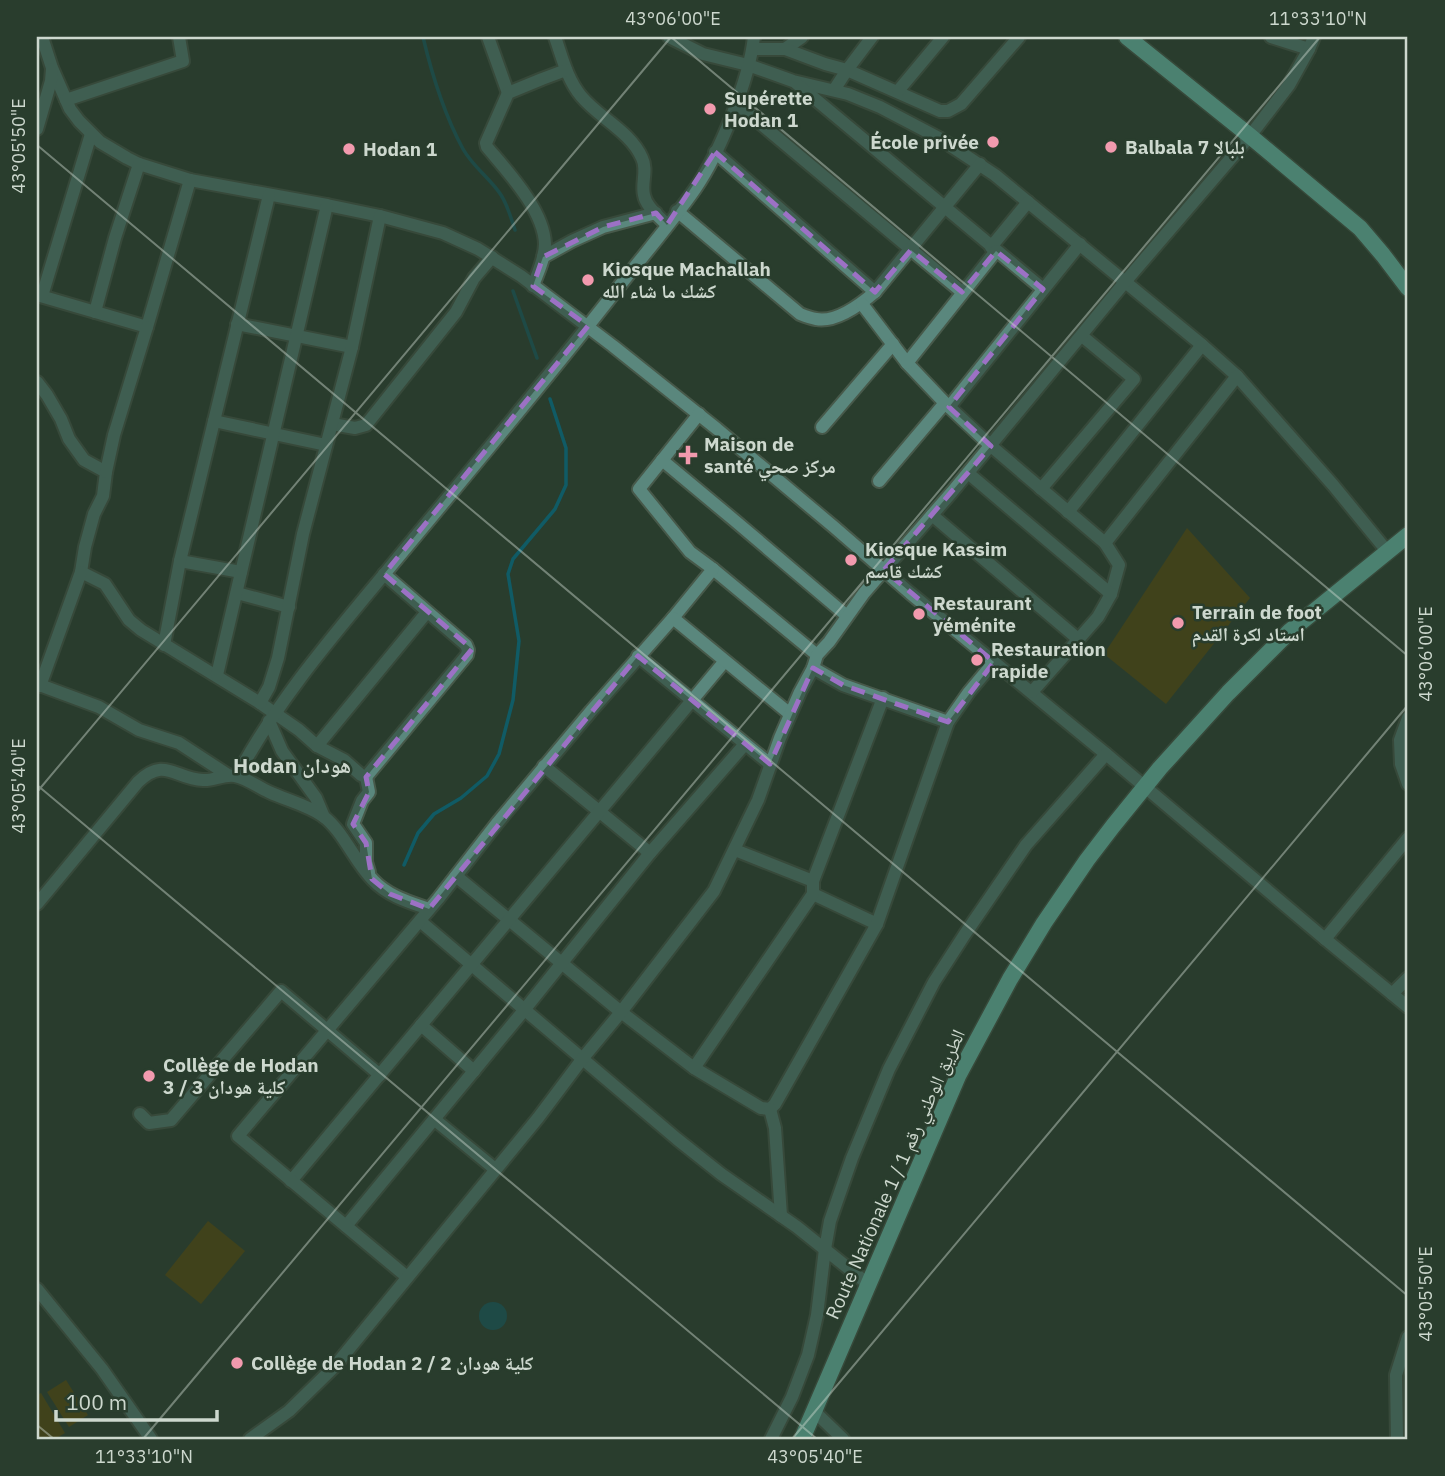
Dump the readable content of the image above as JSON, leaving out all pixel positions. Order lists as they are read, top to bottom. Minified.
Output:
{"streets":{"main road":["Route Nationale 1 / الطريق الوطني رقم 1"]},"districts":["Hodan هودان"],"places":{"other":["Supérette Hodan 1","École privée","Balbala 7 بلبالا","Hodan 1","Kiosque Machallah كشك ما شاء الله","Kiosque Kassim كشك قاسم","Restaurant yéménite","Terrain de foot استاد لكرة القدم","Restauration rapide","Collège de Hodan 3 / كلية هودان 3","Collège de Hodan 2 / كلية هودان 2"],"health":["Maison de santé مركز صحي"]},"scale_bar":"100 m","coordinates":["43°06'00\"E","11°33'10\"N","43°05'50\"E","43°05'40\"E"]}
